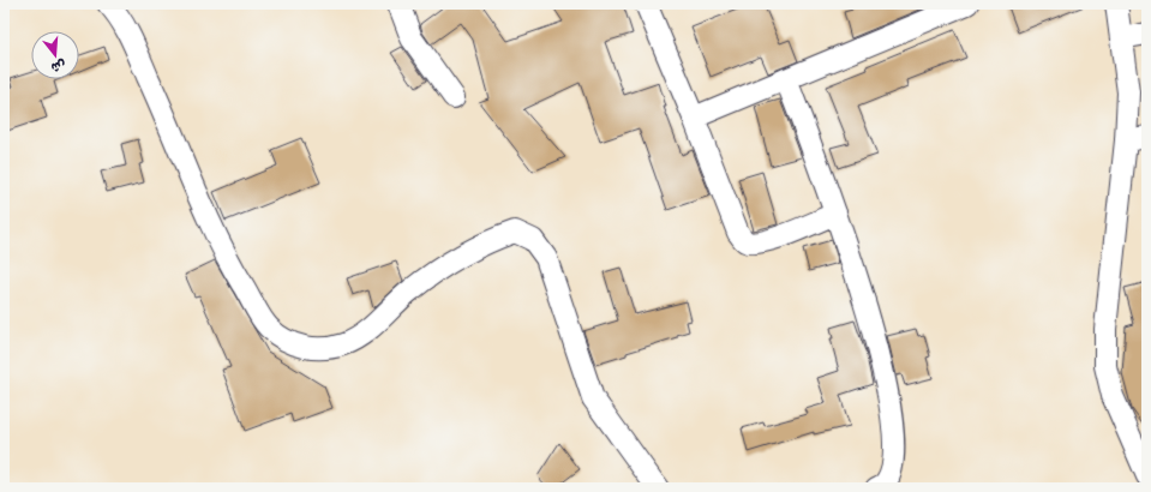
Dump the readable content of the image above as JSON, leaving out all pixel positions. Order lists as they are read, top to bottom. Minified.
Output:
{"north":"bottom"}
